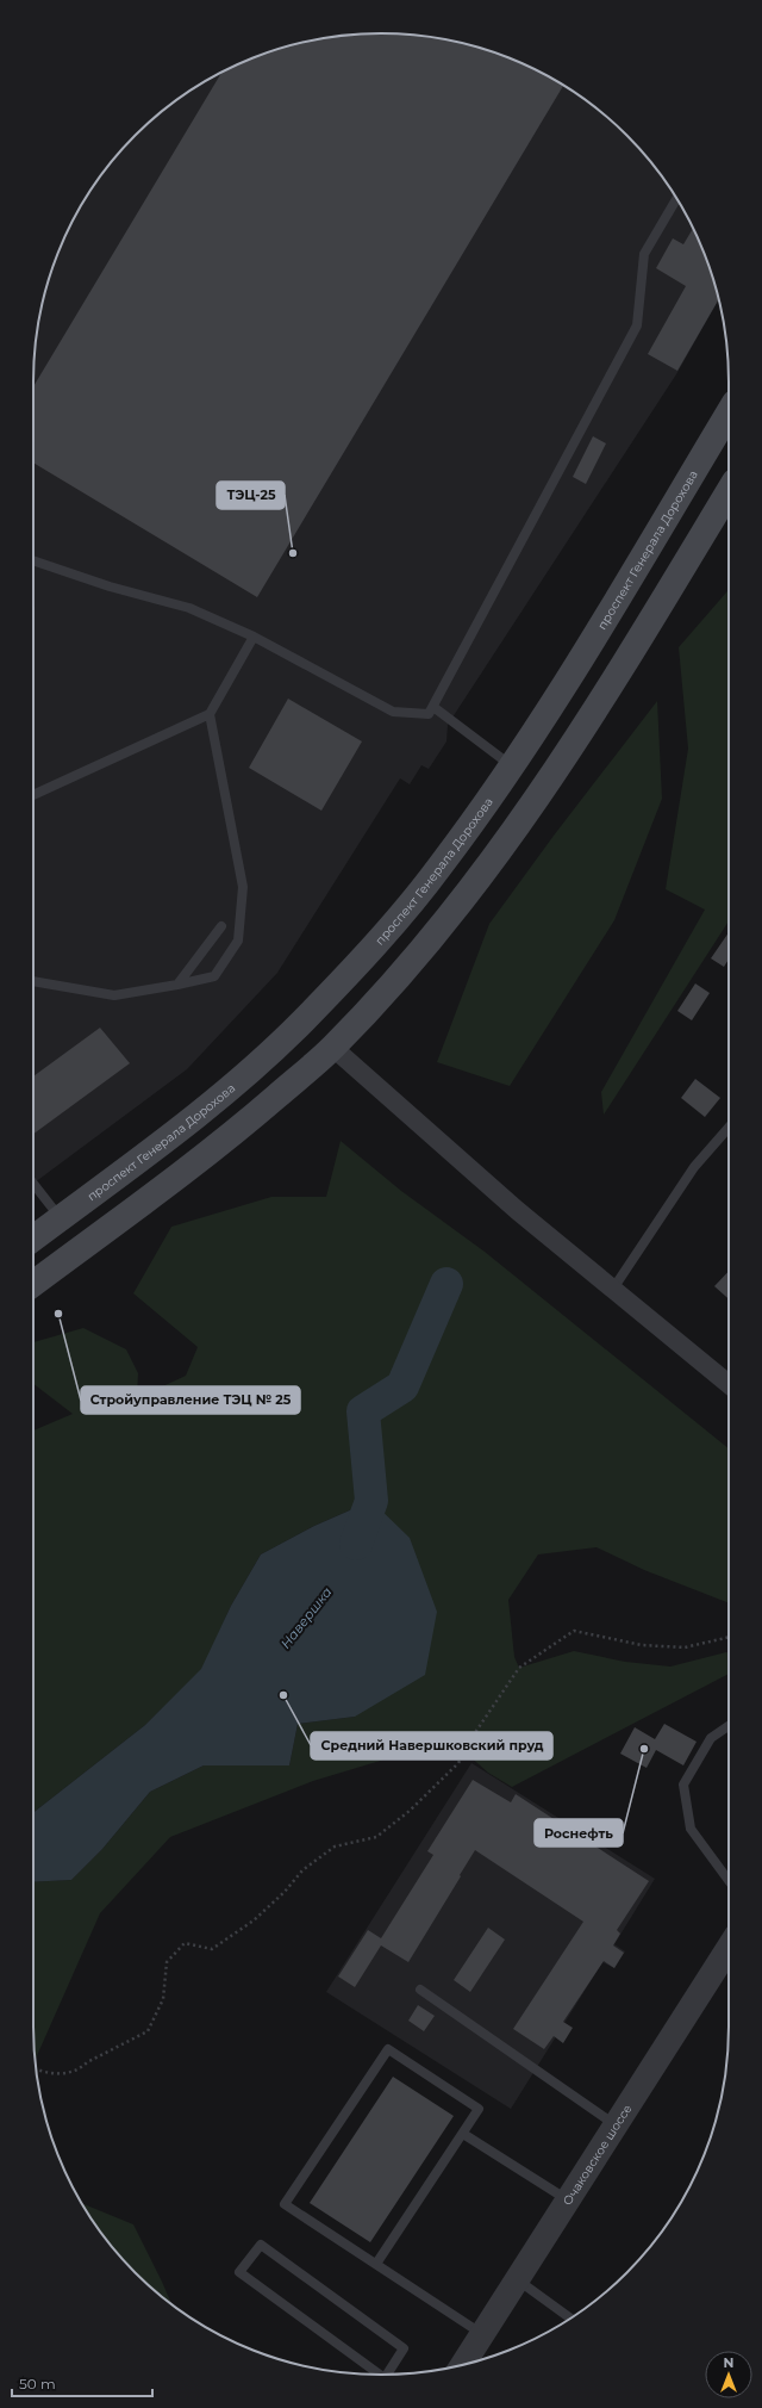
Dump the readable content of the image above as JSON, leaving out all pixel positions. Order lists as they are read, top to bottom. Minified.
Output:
{"streets":{"main road":["проспект Генерала Дорохова"],"street":["Очаковское шоссе"]},"water":["Навершка"],"places":["ТЭЦ-25","Стройуправление ТЭЦ № 25","Средний Навершковский пруд","Роснефть"],"scale_bar":"50 m","north":"top"}
